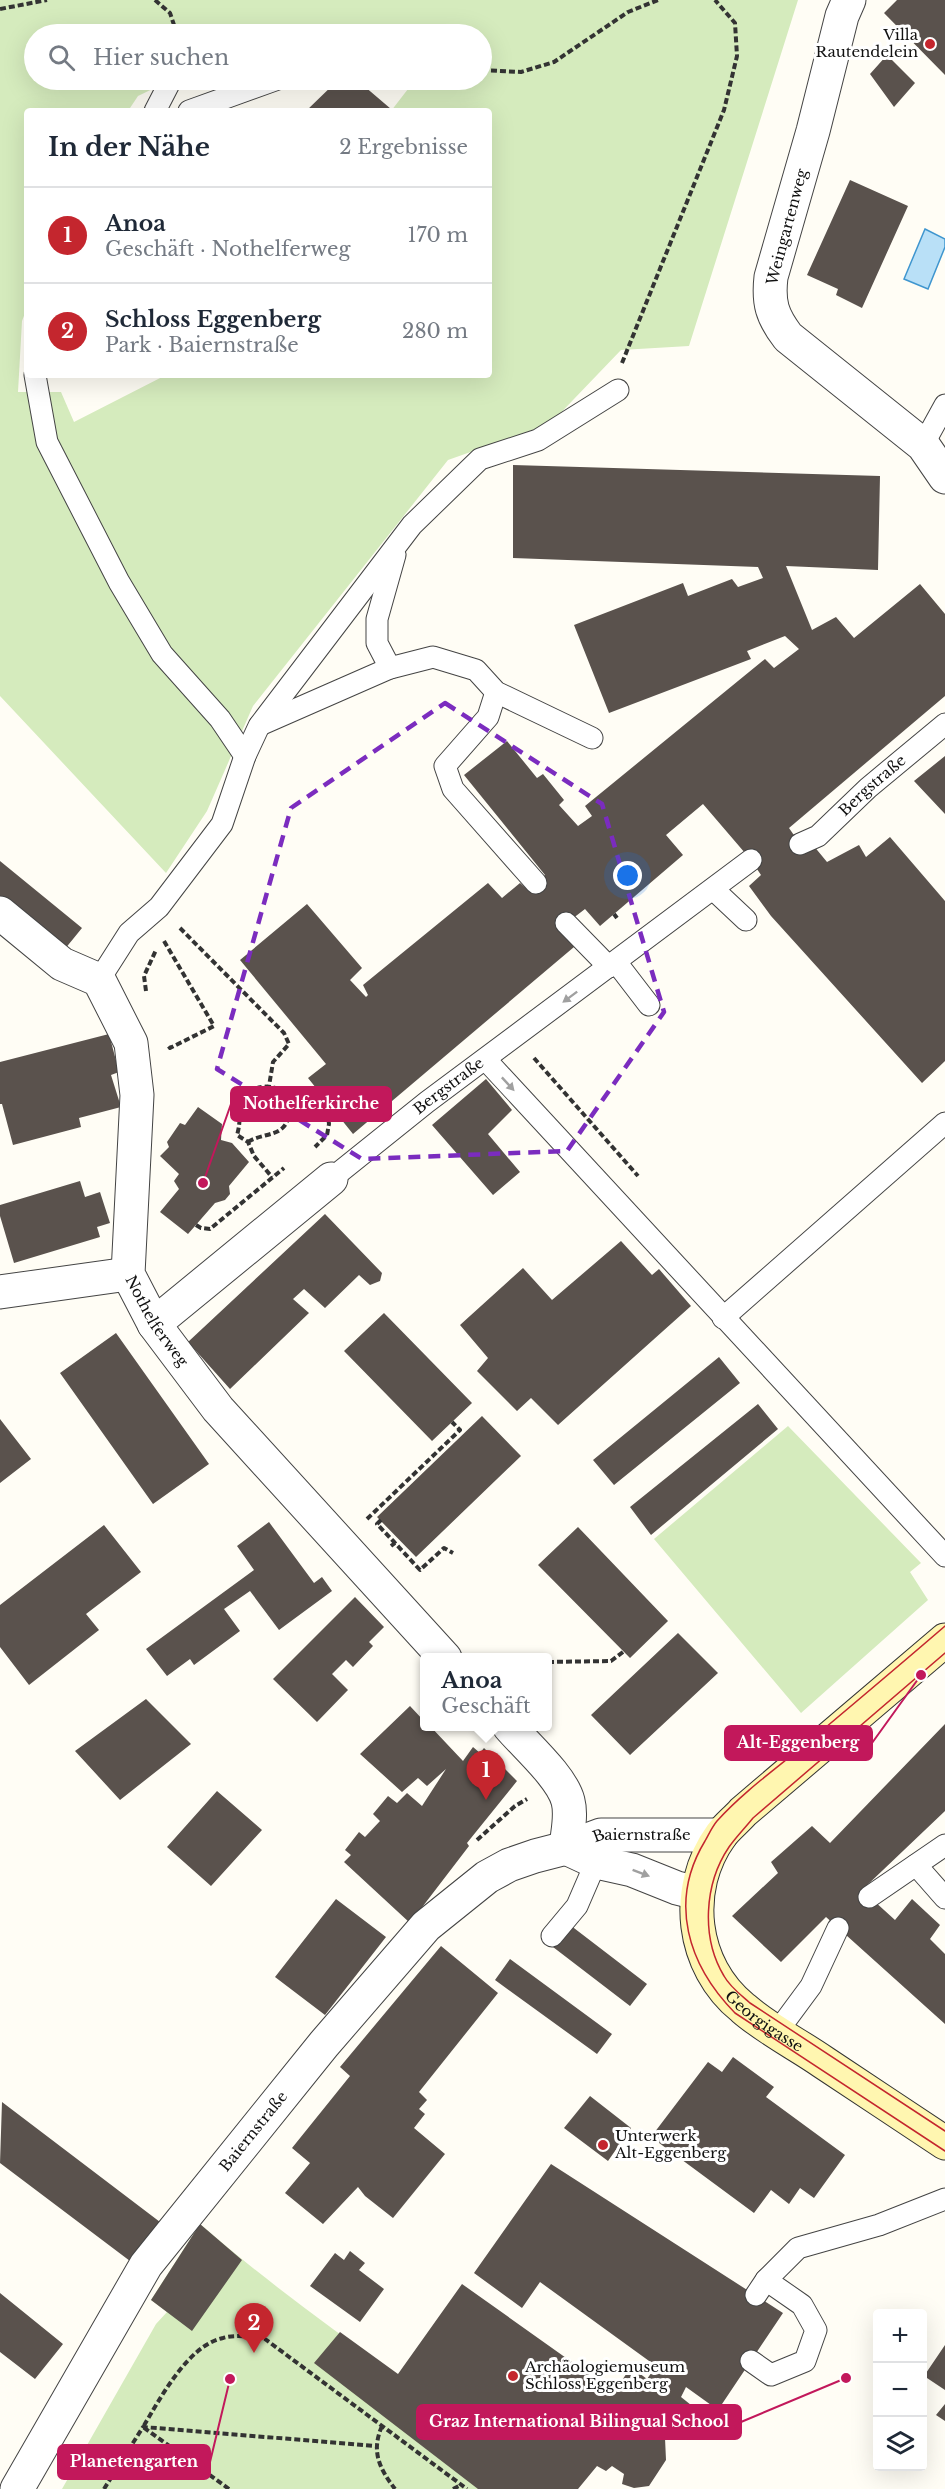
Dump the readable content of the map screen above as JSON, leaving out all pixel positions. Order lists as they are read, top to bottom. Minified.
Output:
{"streets":{"main road":["Georgigasse"],"street":["Weingartenweg","Bergstraße","Nothelferweg","Baiernstraße"]},"crossings":[["Bergstraße","Nothelferweg"],["Baiernstraße","Georgigasse"]],"places":["Villa Rautendelein","Nothelferkirche","Alt-Eggenberg","Unterwerk Alt-Eggenberg","Archäologiemuseum Schloss Eggenberg","Graz International Bilingual School","Planetengarten"],"page":{"search":"Hier suchen","heading":["In der Nähe","2 Ergebnisse"],"list":[{"mark":"1","name":"Anoa","note":"Geschäft · Nothelferweg","value":"170 m"},{"mark":"2","name":"Schloss Eggenberg","note":"Park · Baiernstraße","value":"280 m"}],"popup":["Anoa","Geschäft"],"pins":["1","2"],"map_buttons":["+","−"]}}
